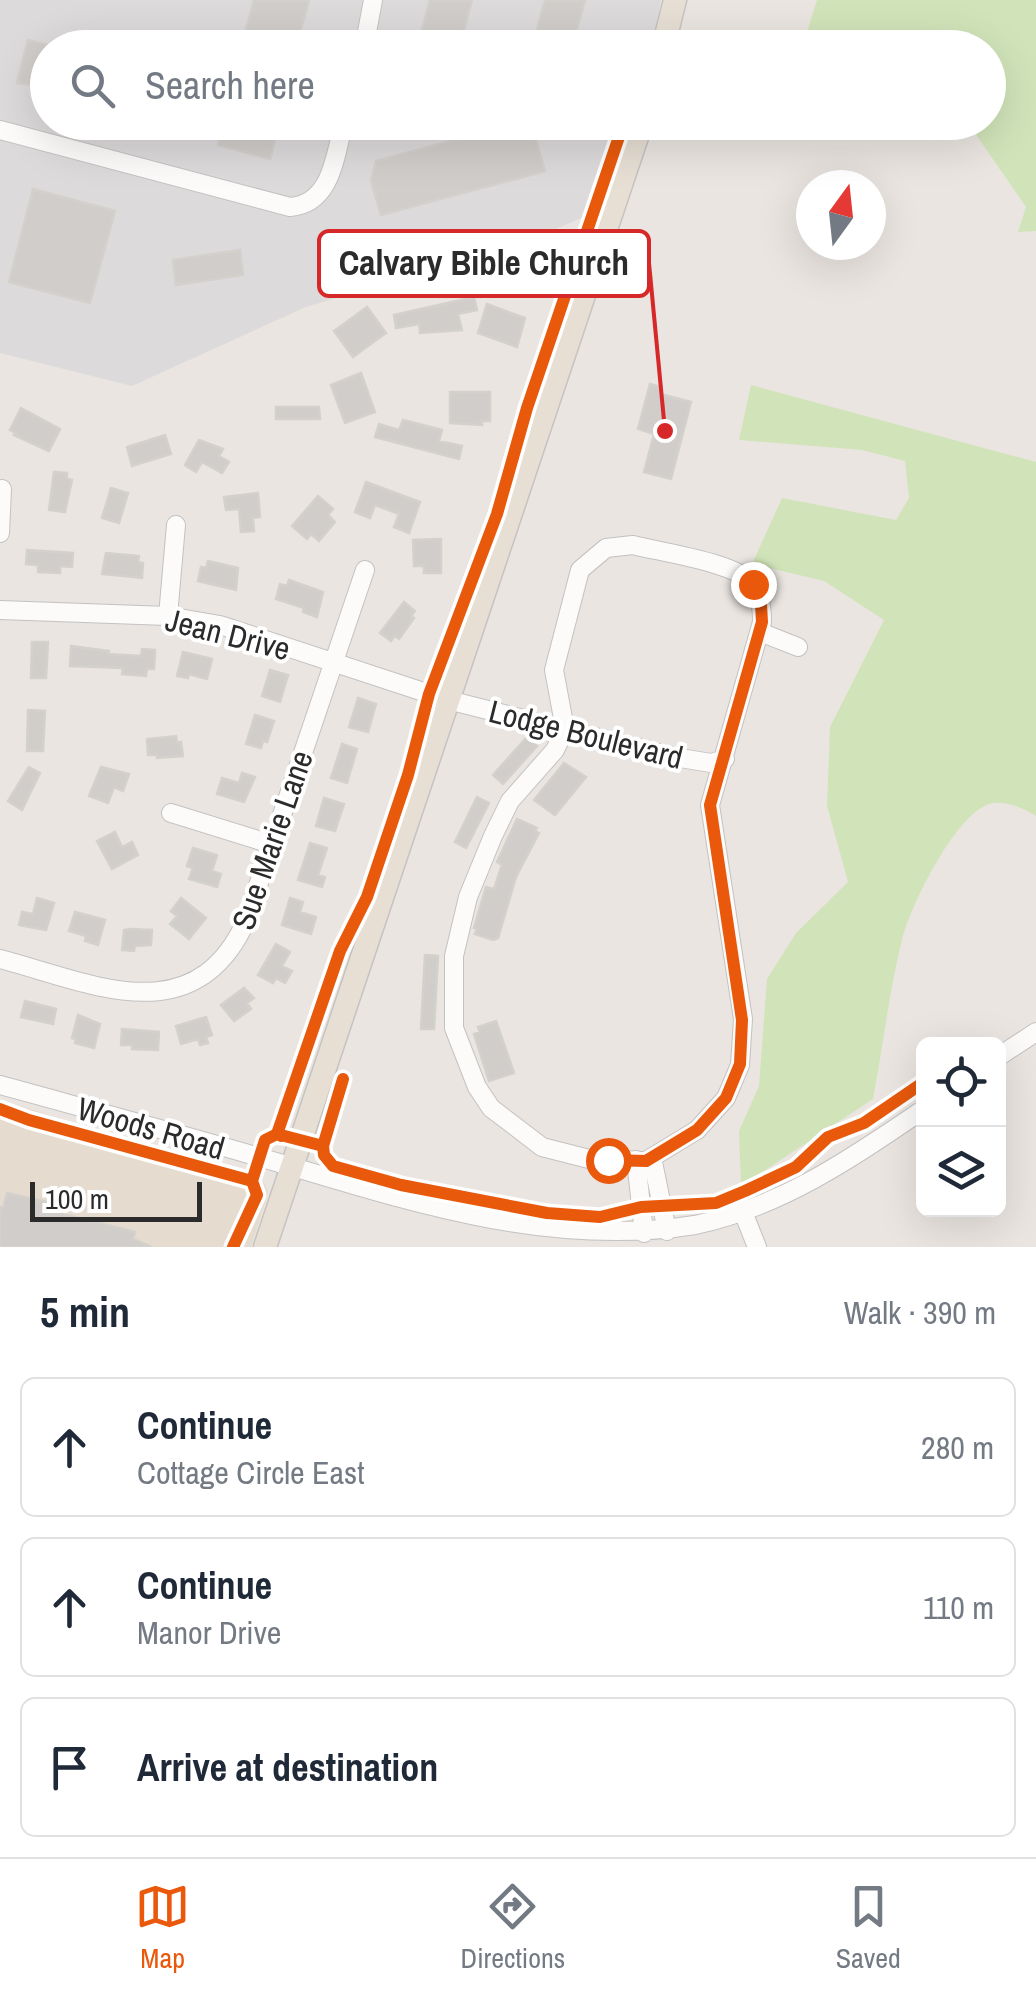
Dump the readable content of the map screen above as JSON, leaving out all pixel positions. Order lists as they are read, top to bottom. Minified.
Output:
{"streets":{"street":["Jean Drive","Lodge Boulevard","Sue Marie Lane","Woods Road"]},"crossings":[["Jean Drive","Lodge Boulevard"],["Jean Drive","Sue Marie Lane"]],"places":["Calvary Bible Church"],"scale_bar":"100 m","north":"top","page":{"search":"Search here","scale":"100 m","heading":["5 min","Walk · 390 m"],"list":[["Continue","Cottage Circle East","280 m"],["Continue","Manor Drive","110 m"],"Arrive at destination"],"nav":["Map","Directions","Saved"]}}
